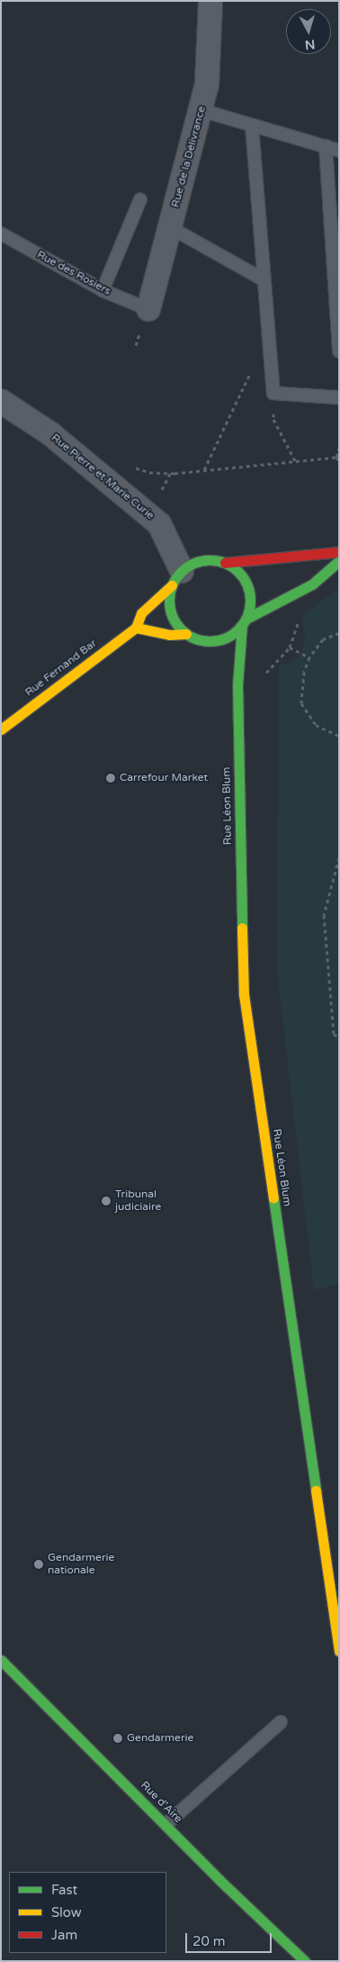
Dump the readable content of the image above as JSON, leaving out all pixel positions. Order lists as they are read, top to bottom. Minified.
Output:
{"streets":{"street":["Rue de la Délivrance","Rue Pierre et Marie Curie","Rue Fernand Bar","Rue Léon Blum","Rue d'Aire"],"lane":["Rue des Rosiers"]},"crossings":[["Rue de la Délivrance","Rue des Rosiers"],["Rue Pierre et Marie Curie","Rue Fernand Bar"],["Rue Pierre et Marie Curie","Rue Léon Blum"],["Rue Fernand Bar","Rue Léon Blum"]],"places":["Carrefour Market","Tribunal judiciaire","Gendarmerie nationale","Gendarmerie"],"legend":["Fast","Slow","Jam"],"scale_bar":"20 m","north":"bottom"}
